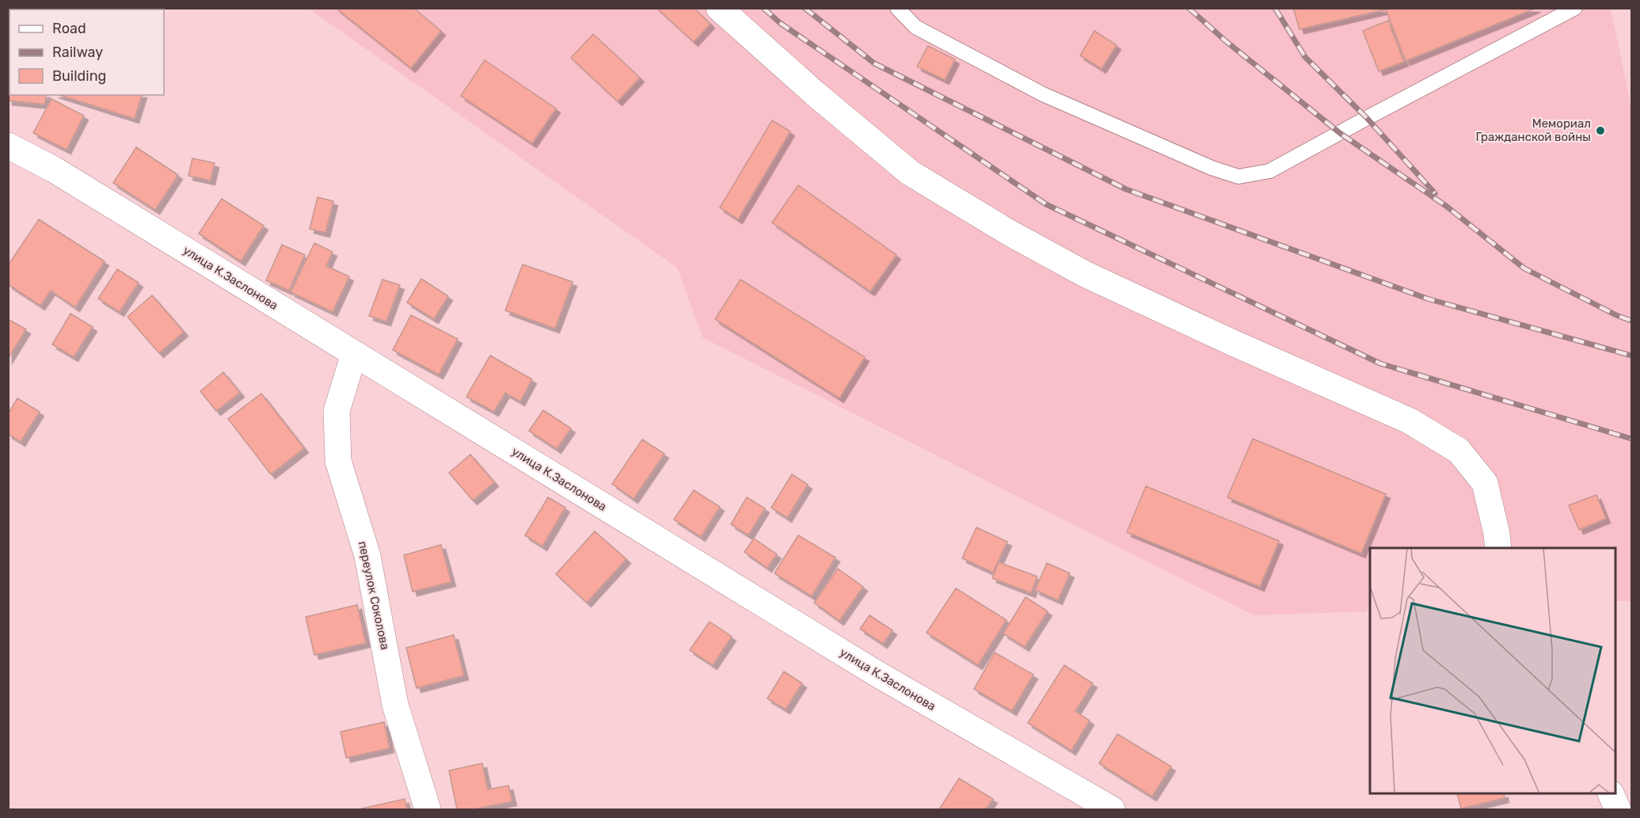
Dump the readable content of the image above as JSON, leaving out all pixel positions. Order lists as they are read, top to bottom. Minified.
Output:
{"streets":{"street":["улица К.Заслонова","переулок Соколова"]},"crossings":[["улица К.Заслонова","переулок Соколова"]],"places":["Мемориал Гражданской войны"],"legend":["Road","Railway","Building"]}
